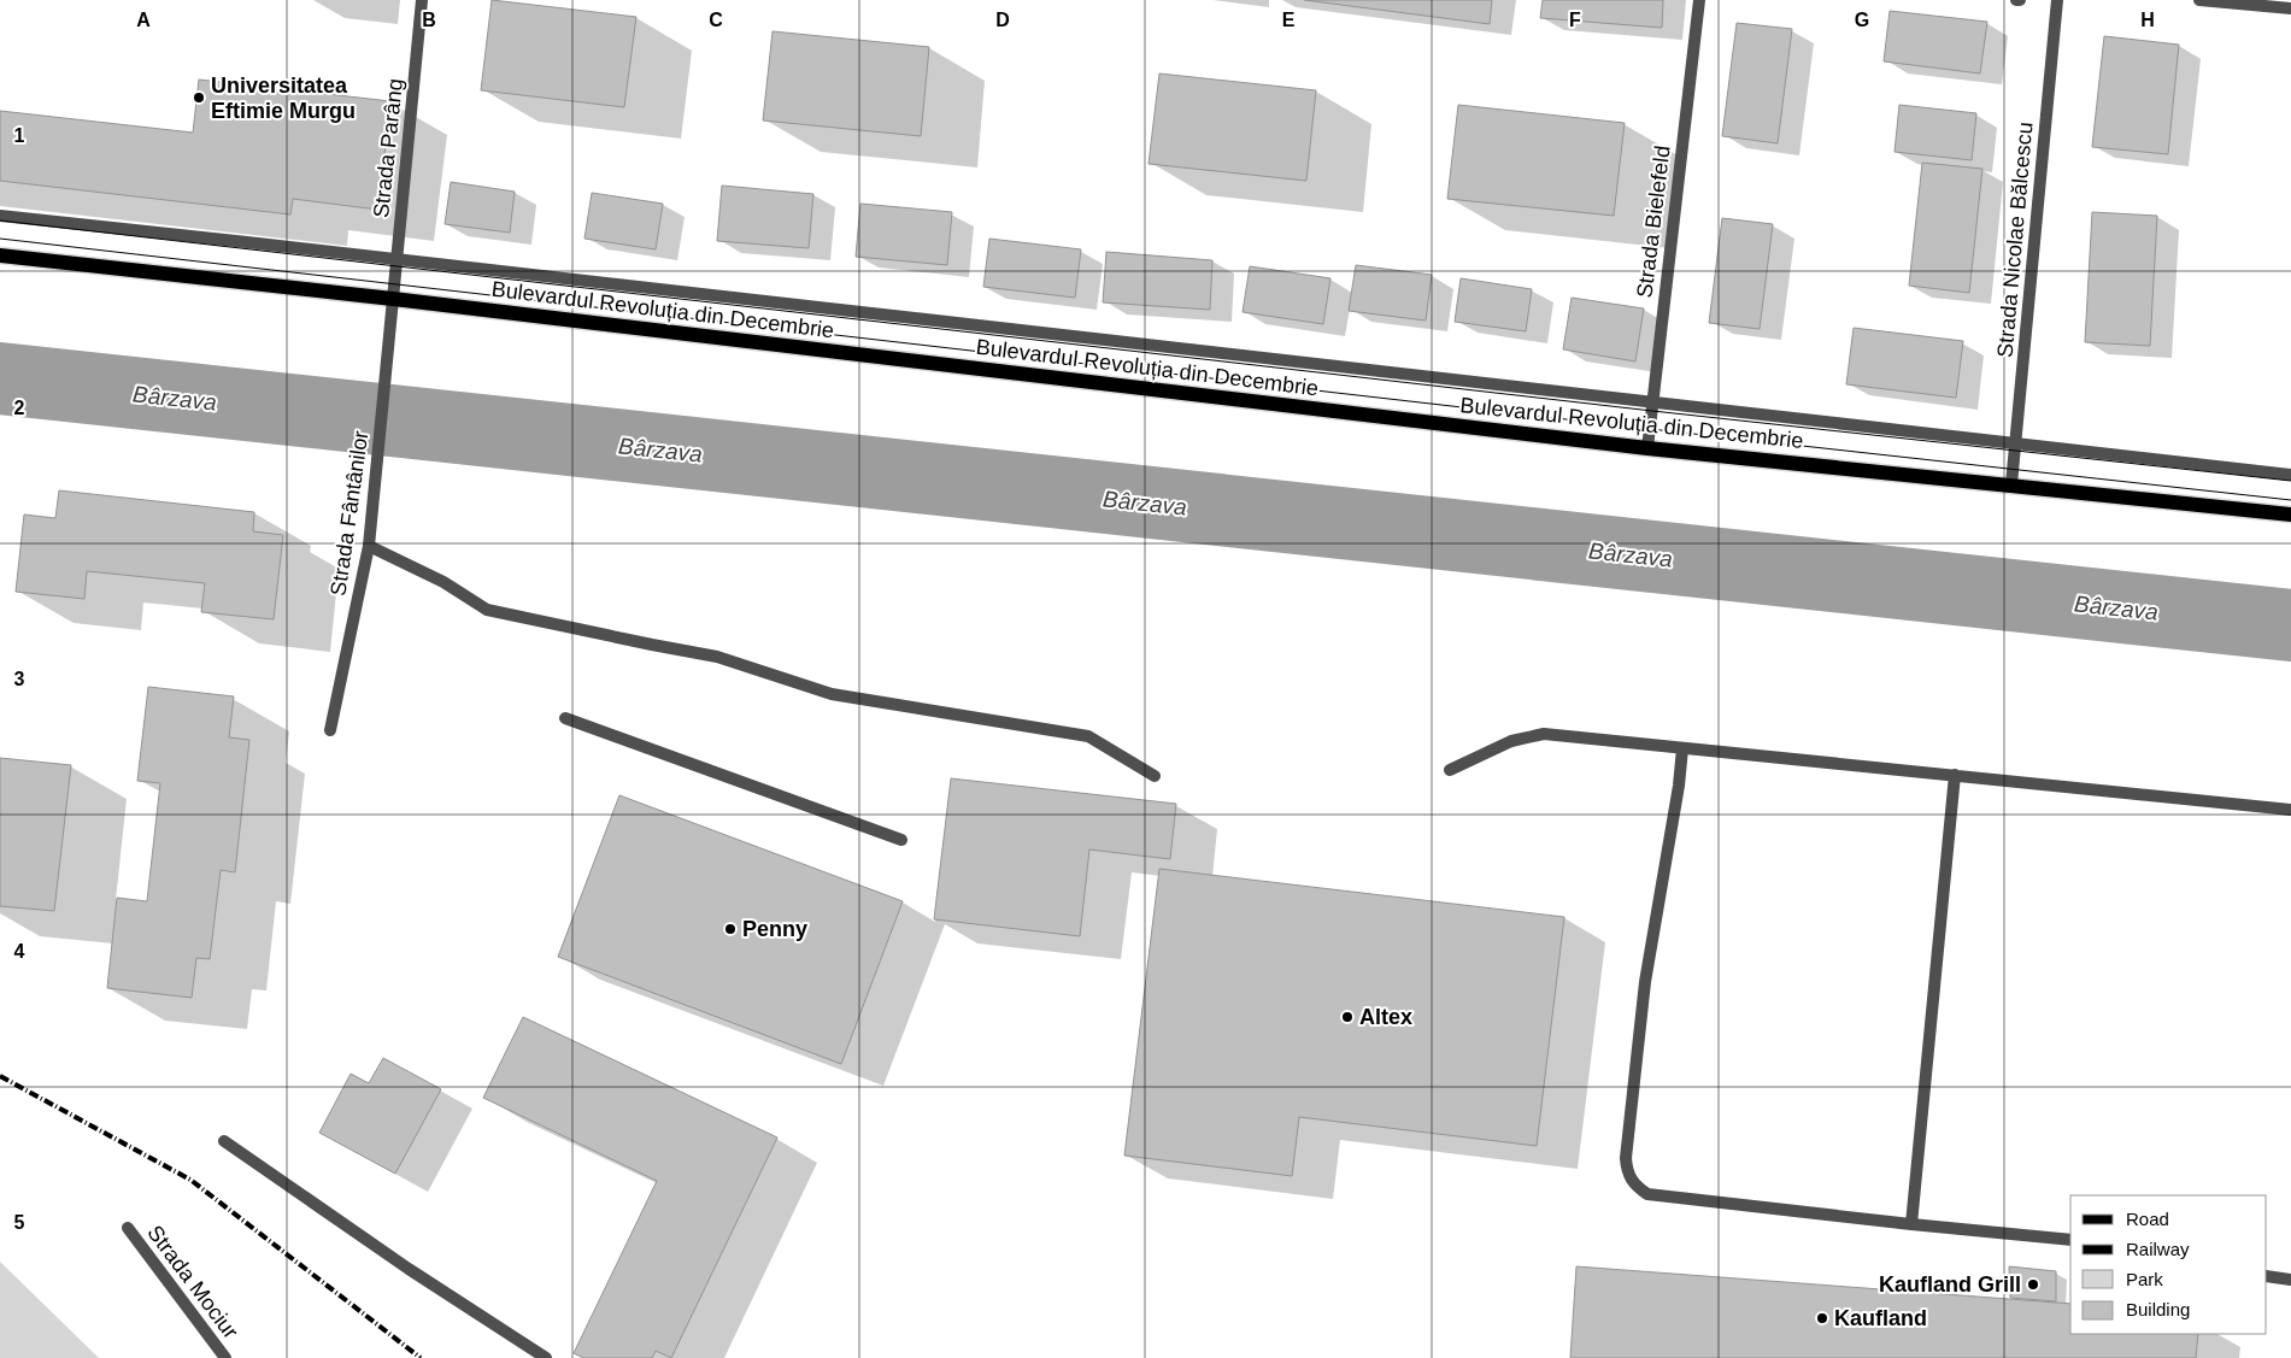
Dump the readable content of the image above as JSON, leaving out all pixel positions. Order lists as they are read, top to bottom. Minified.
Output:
{"streets":{"main road":["Bulevardul Revoluția din Decembrie"],"street":["Strada Parâng","Strada Bielefeld","Strada Nicolae Bălcescu","Strada Fântânilor","Strada Mociur"]},"crossings":[["Strada Parâng","Bulevardul Revoluția din Decembrie"],["Strada Parâng","Strada Fântânilor"],["Strada Bielefeld","Bulevardul Revoluția din Decembrie"],["Strada Nicolae Bălcescu","Bulevardul Revoluția din Decembrie"],["Bulevardul Revoluția din Decembrie","Strada Fântânilor"]],"water":["Bârzava"],"places":["Universitatea Eftimie Murgu","Penny","Altex","Kaufland Grill","Kaufland"],"legend":["Road","Railway","Park","Building"],"grid":{"columns":["A","B","C","D","E","F","G","H"],"rows":["1","2","3","4","5"]}}
